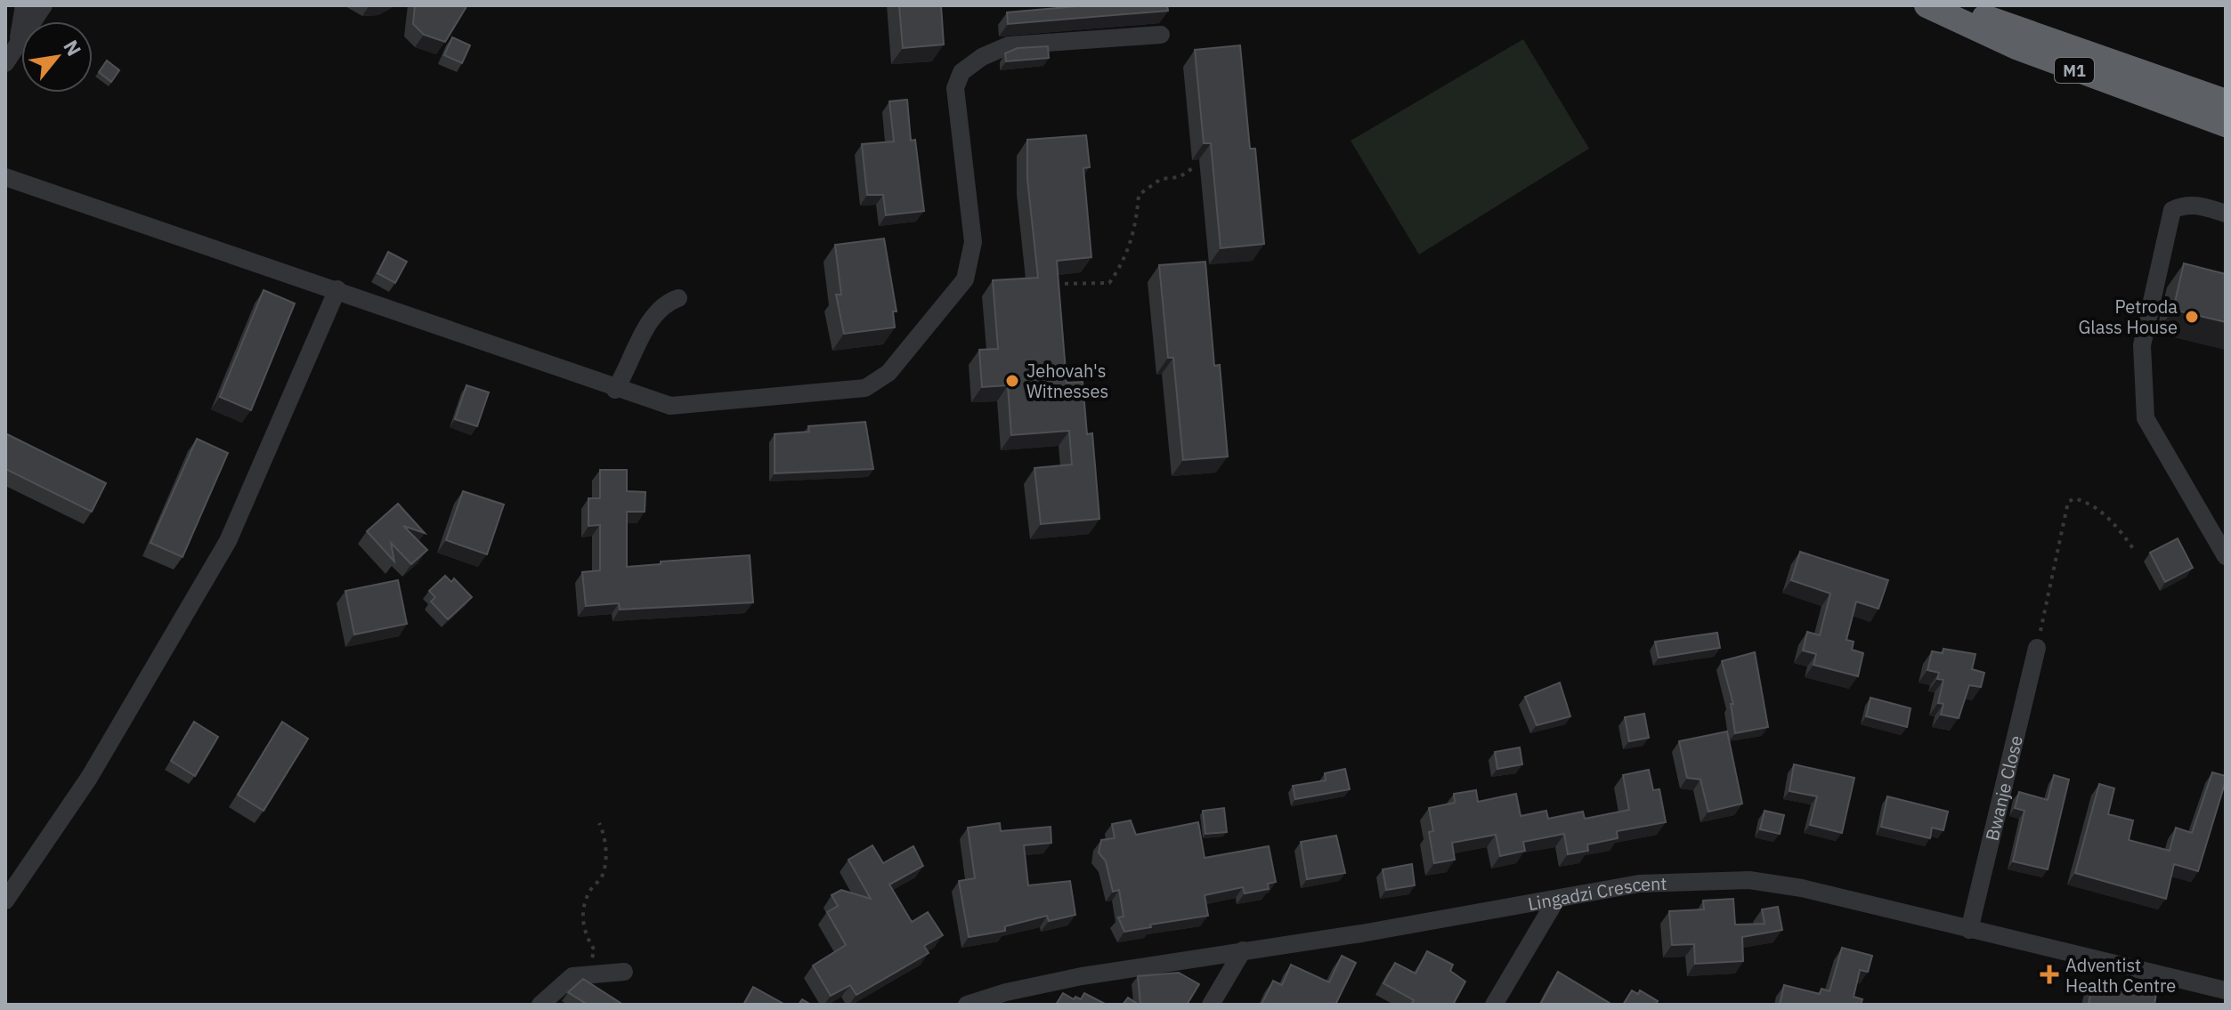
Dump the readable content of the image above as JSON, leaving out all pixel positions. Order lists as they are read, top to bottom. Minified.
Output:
{"streets":{"highway":["M1"],"street":["Bwanje Close","Lingadzi Crescent"]},"crossings":[["Bwanje Close","Lingadzi Crescent"]],"places":{"other":["Petroda Glass House","Jehovah's Witnesses"],"health":["Adventist Health Centre"]},"north":"top right"}
